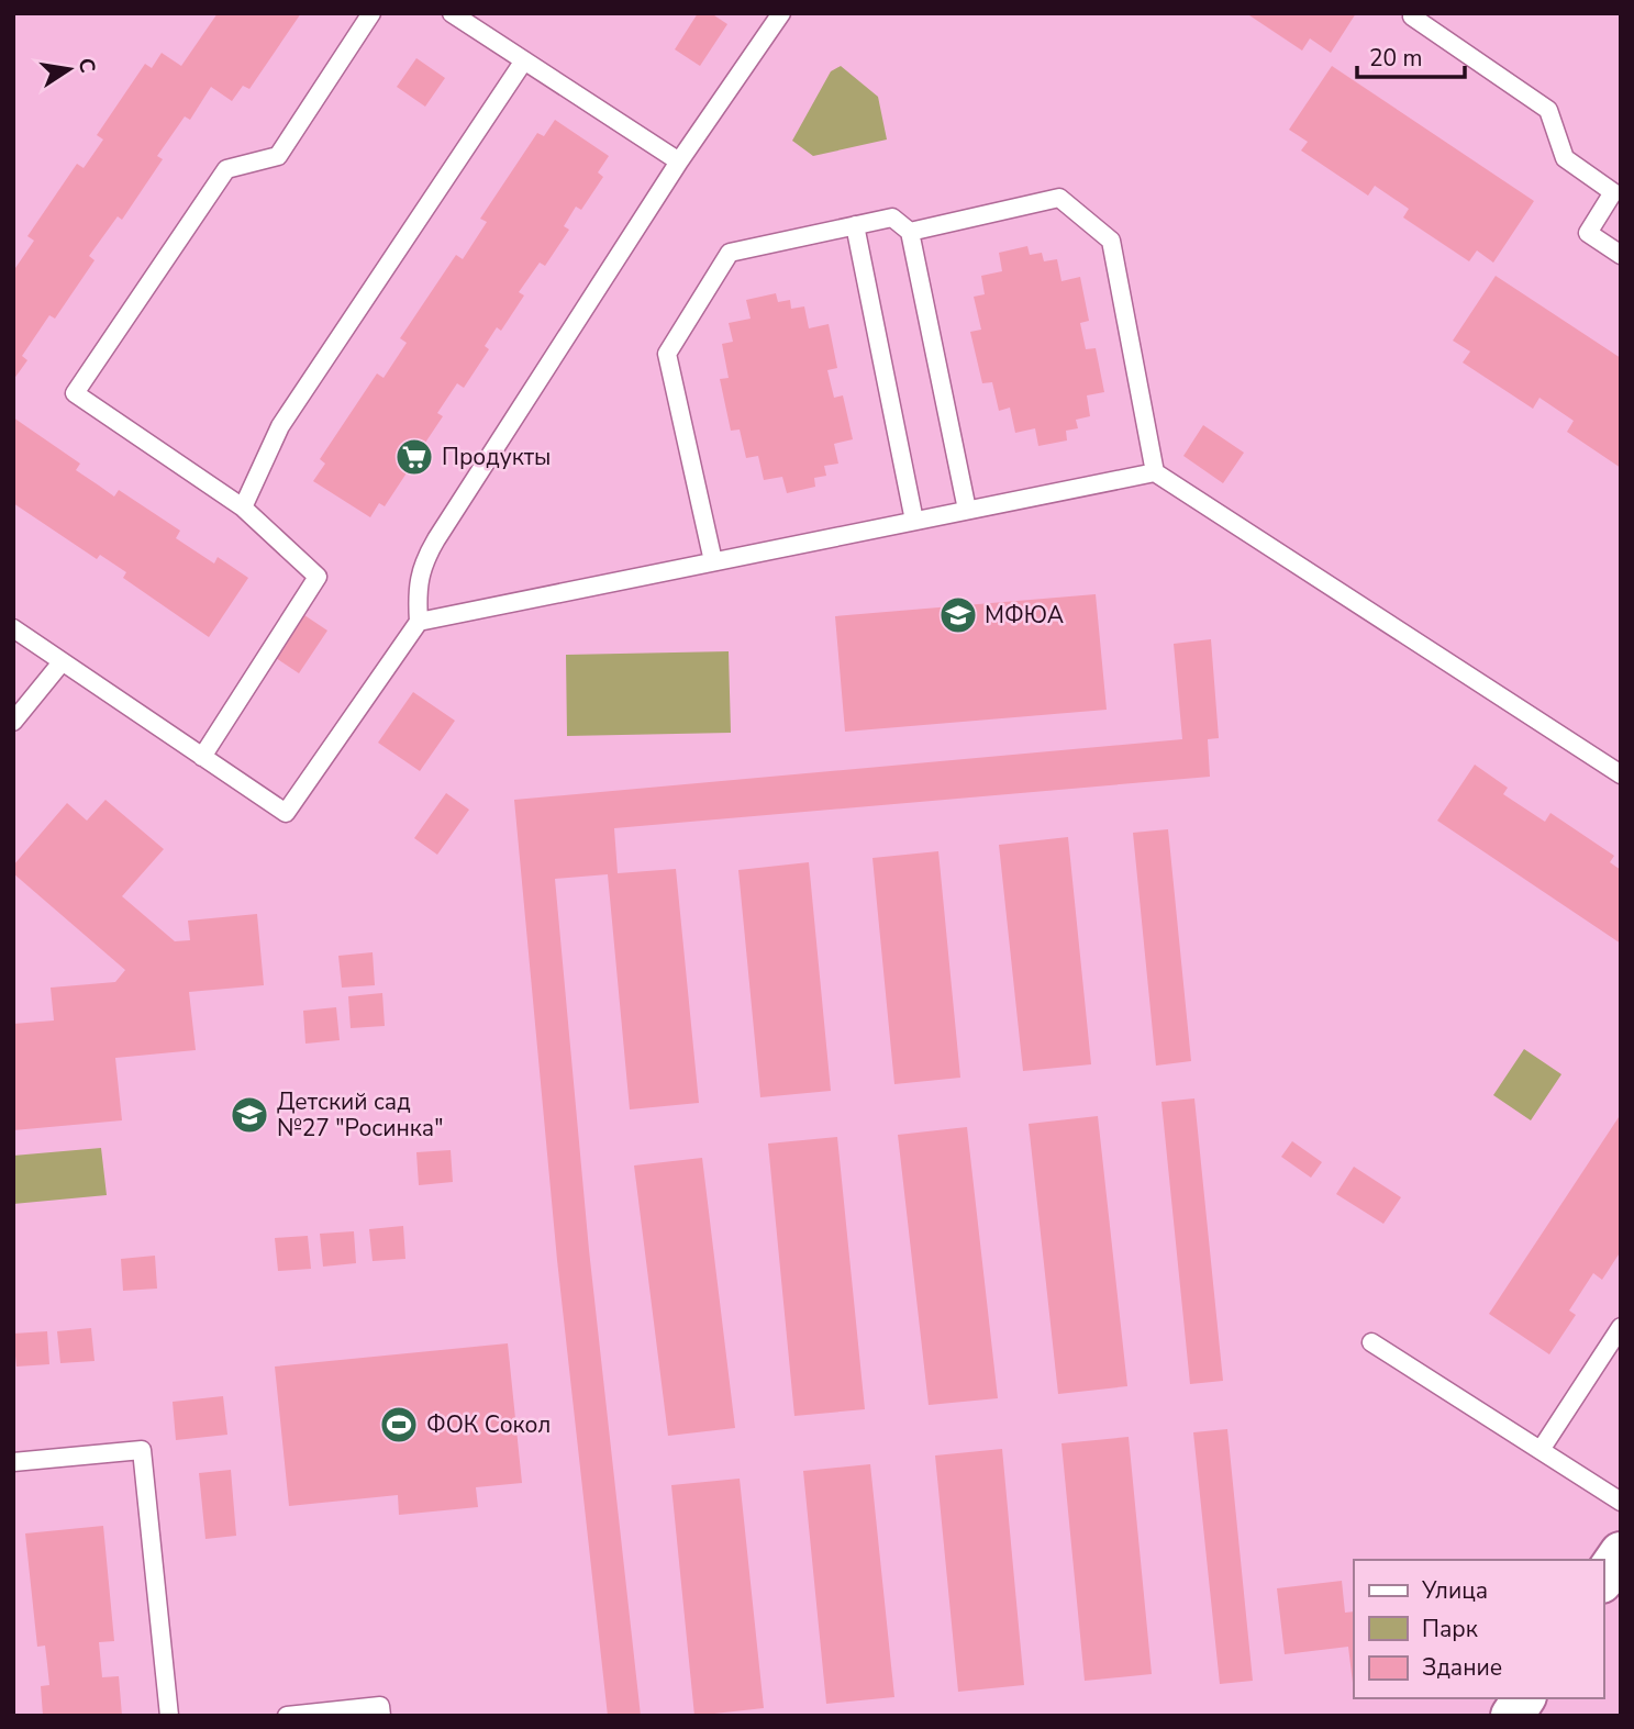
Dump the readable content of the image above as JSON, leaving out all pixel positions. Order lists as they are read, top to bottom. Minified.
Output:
{"places":{"supermarket":["Продукты"],"school or university":["МФЮА","Детский сад №27 \"Росинка\""],"sports":["ФОК Сокол"]},"legend":["Улица","Парк","Здание"],"scale_bar":"20 m","north":"right"}
